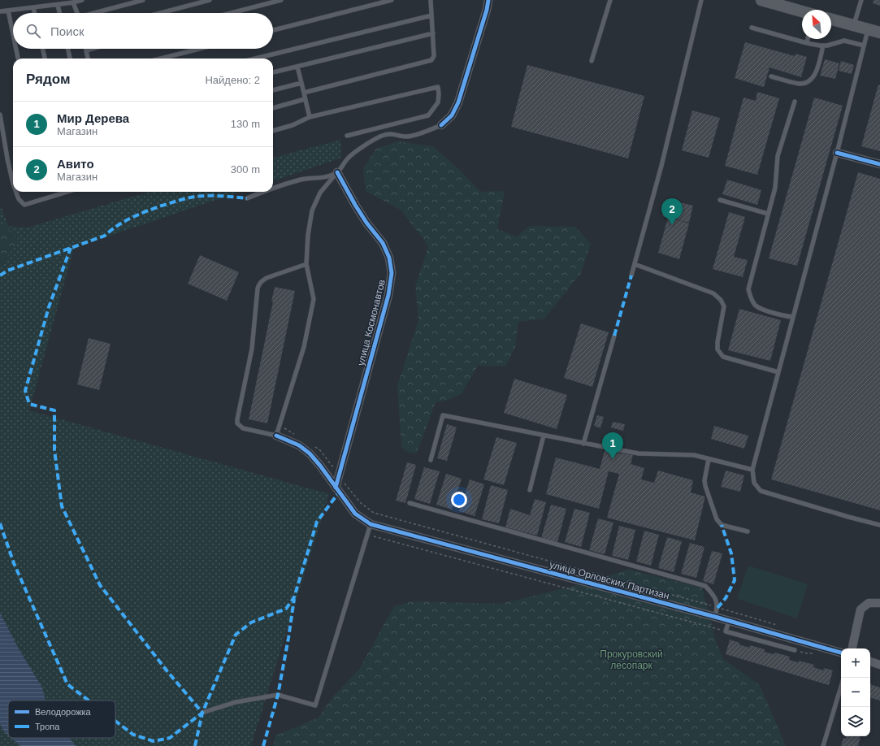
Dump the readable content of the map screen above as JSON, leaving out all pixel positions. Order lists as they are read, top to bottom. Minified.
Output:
{"streets":{"street":["улица Космонавтов","улица Орловских Партизан"]},"crossings":[["улица Космонавтов","улица Орловских Партизан"]],"parks":["Прокуровский лесопарк"],"legend":["Велодорожка","Тропа"],"north":"top left","page":{"search":"Поиск","heading":["Рядом","Найдено: 2"],"list":[{"mark":"1","name":"Мир Дерева","note":"Магазин","value":"130 m"},{"mark":"2","name":"Авито","note":"Магазин","value":"300 m"}],"pins":["2","1"],"map_buttons":["+","−"]}}
